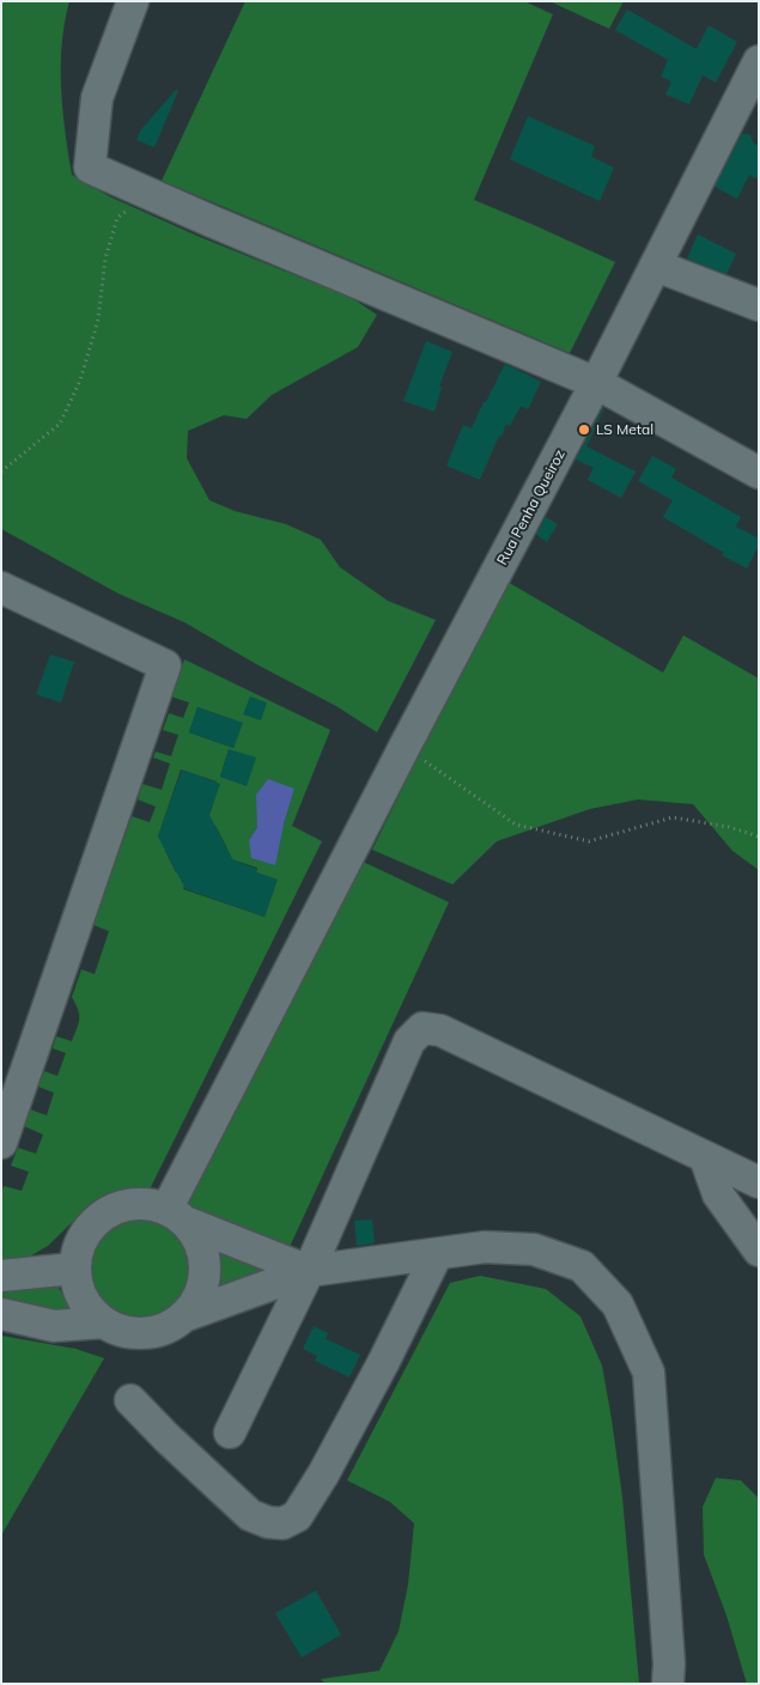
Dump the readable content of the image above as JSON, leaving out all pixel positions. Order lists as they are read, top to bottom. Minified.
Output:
{"streets":{"street":["Rua Penha Queiroz"]},"places":["LS Metal"]}
